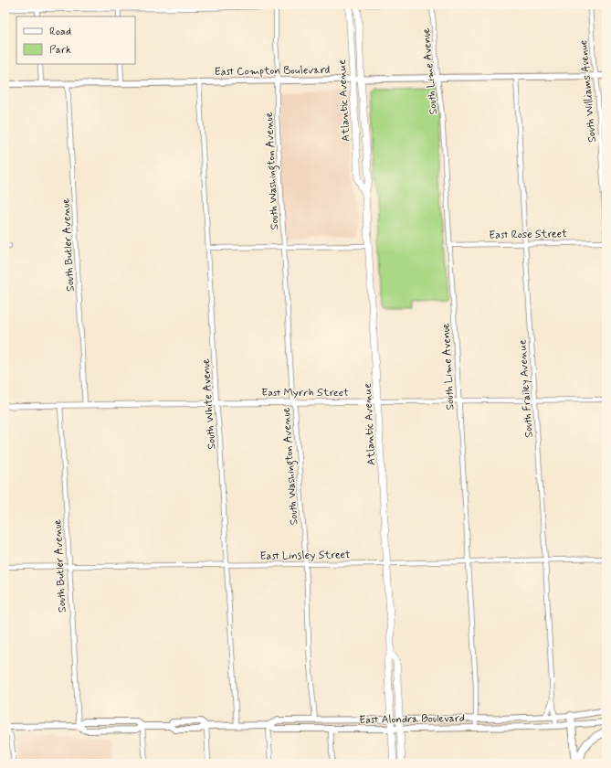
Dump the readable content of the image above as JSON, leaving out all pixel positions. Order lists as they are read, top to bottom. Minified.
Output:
{"streets":{"main road":["East Compton Boulevard","Atlantic Avenue","East Alondra Boulevard"],"street":["South Lime Avenue","South Williams Avenue","South Washington Avenue","East Rose Street","South Butler Avenue","South Frailey Avenue","East Myrrh Street","South White Avenue","East Linsley Street"]},"crossings":[["East Compton Boulevard","South Lime Avenue"],["East Compton Boulevard","South Williams Avenue"],["East Compton Boulevard","Atlantic Avenue"],["East Compton Boulevard","South Washington Avenue"],["East Compton Boulevard","South Butler Avenue"],["East Compton Boulevard","South Frailey Avenue"],["East Compton Boulevard","South White Avenue"],["South Lime Avenue","East Rose Street"],["South Lime Avenue","East Myrrh Street"],["South Lime Avenue","East Linsley Street"],["South Lime Avenue","East Alondra Boulevard"],["South Williams Avenue","East Rose Street"],["Atlantic Avenue","East Myrrh Street"],["Atlantic Avenue","East Linsley Street"],["Atlantic Avenue","East Alondra Boulevard"],["South Washington Avenue","East Myrrh Street"],["South Washington Avenue","East Linsley Street"],["South Washington Avenue","East Alondra Boulevard"],["East Rose Street","South Frailey Avenue"],["South Butler Avenue","East Myrrh Street"],["South Butler Avenue","East Linsley Street"],["South Butler Avenue","East Alondra Boulevard"],["South Frailey Avenue","East Myrrh Street"],["South Frailey Avenue","East Linsley Street"],["South Frailey Avenue","East Alondra Boulevard"],["East Myrrh Street","South White Avenue"],["South White Avenue","East Linsley Street"],["South White Avenue","East Alondra Boulevard"]],"legend":["Road","Park"]}
